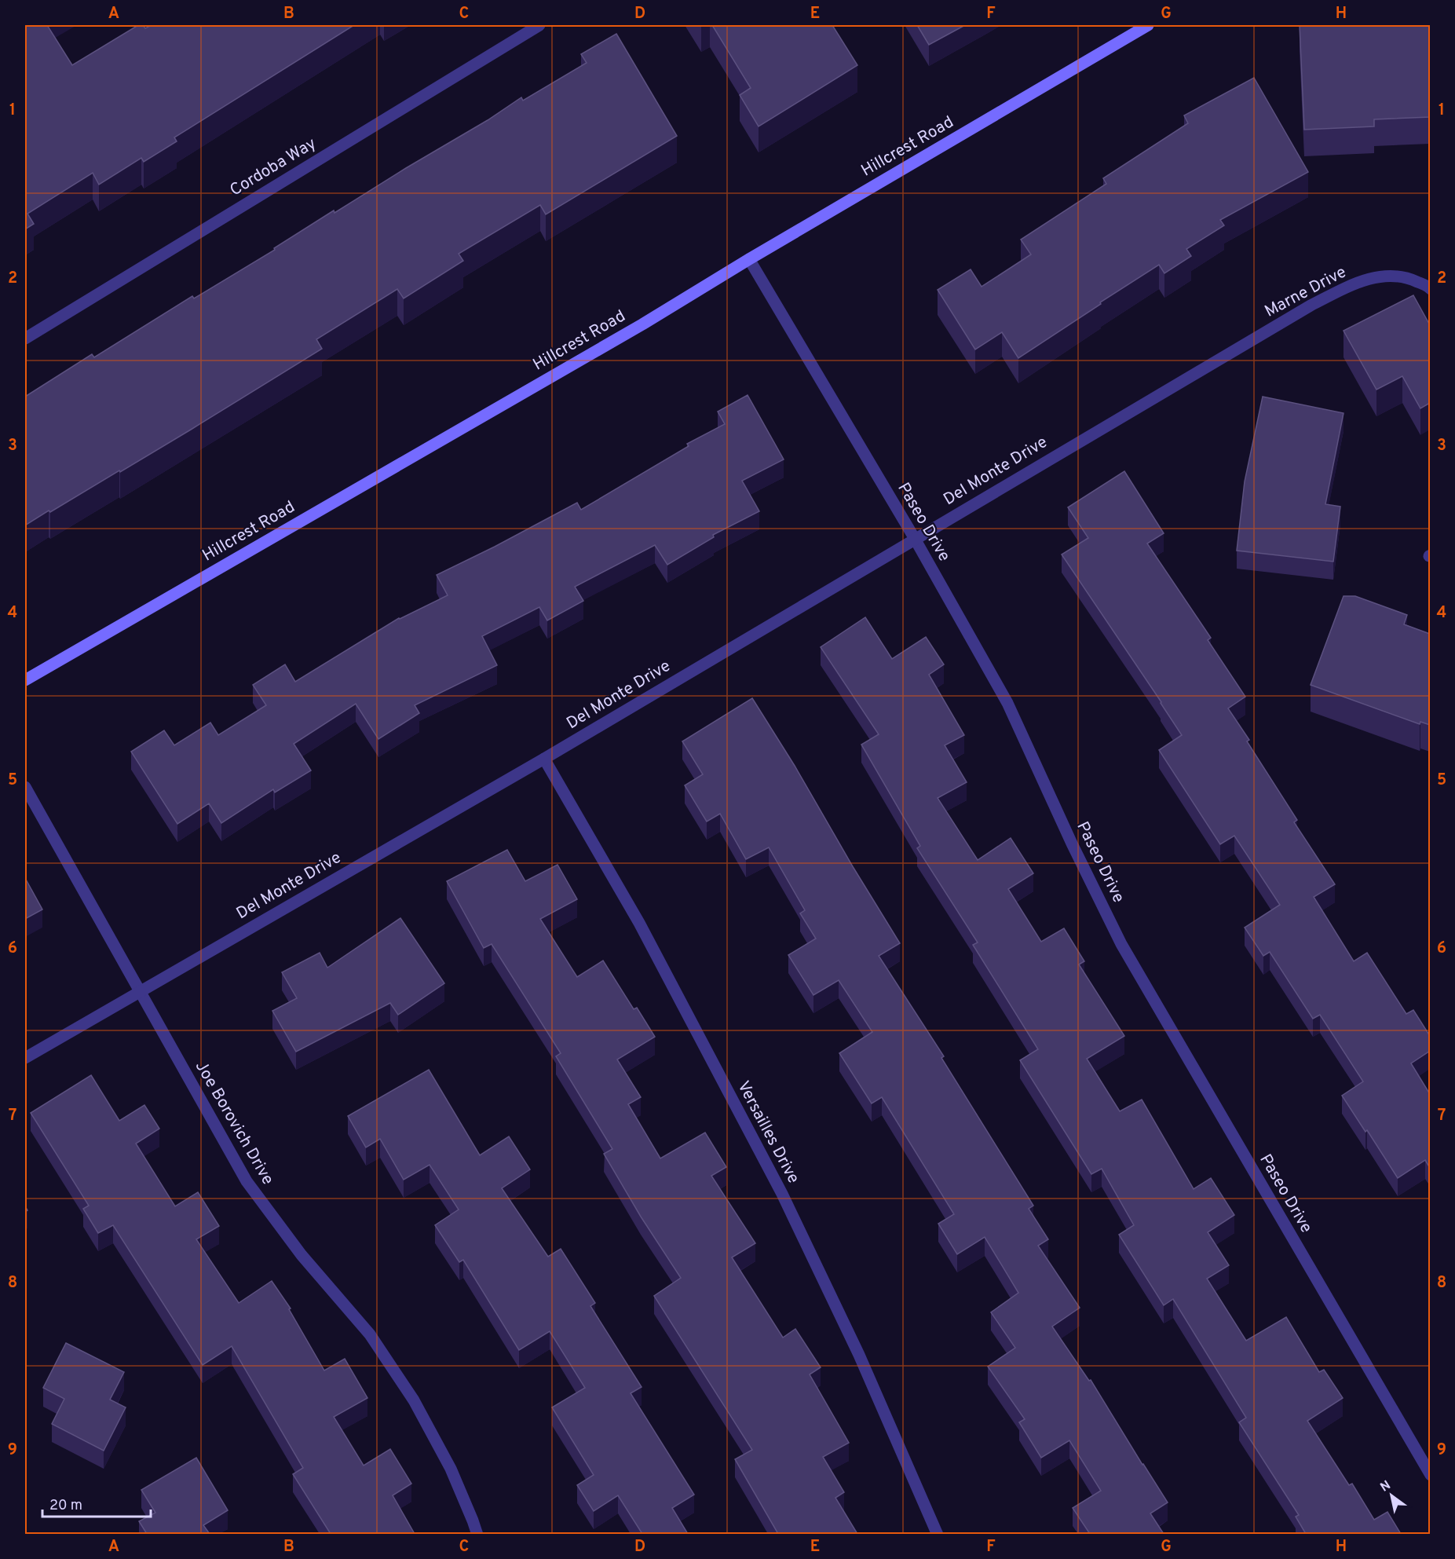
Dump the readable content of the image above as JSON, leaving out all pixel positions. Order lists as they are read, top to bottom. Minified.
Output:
{"streets":{"street":["Hillcrest Road","Cordoba Way","Marne Drive","Del Monte Drive","Paseo Drive","Joe Borovich Drive","Versailles Drive"]},"crossings":[["Hillcrest Road","Paseo Drive"],["Marne Drive","Del Monte Drive"],["Del Monte Drive","Paseo Drive"],["Del Monte Drive","Joe Borovich Drive"],["Del Monte Drive","Versailles Drive"]],"scale_bar":"20 m","north":"top left","grid":{"columns":["A","B","C","D","E","F","G","H"],"rows":["1","2","3","4","5","6","7","8","9"]}}
